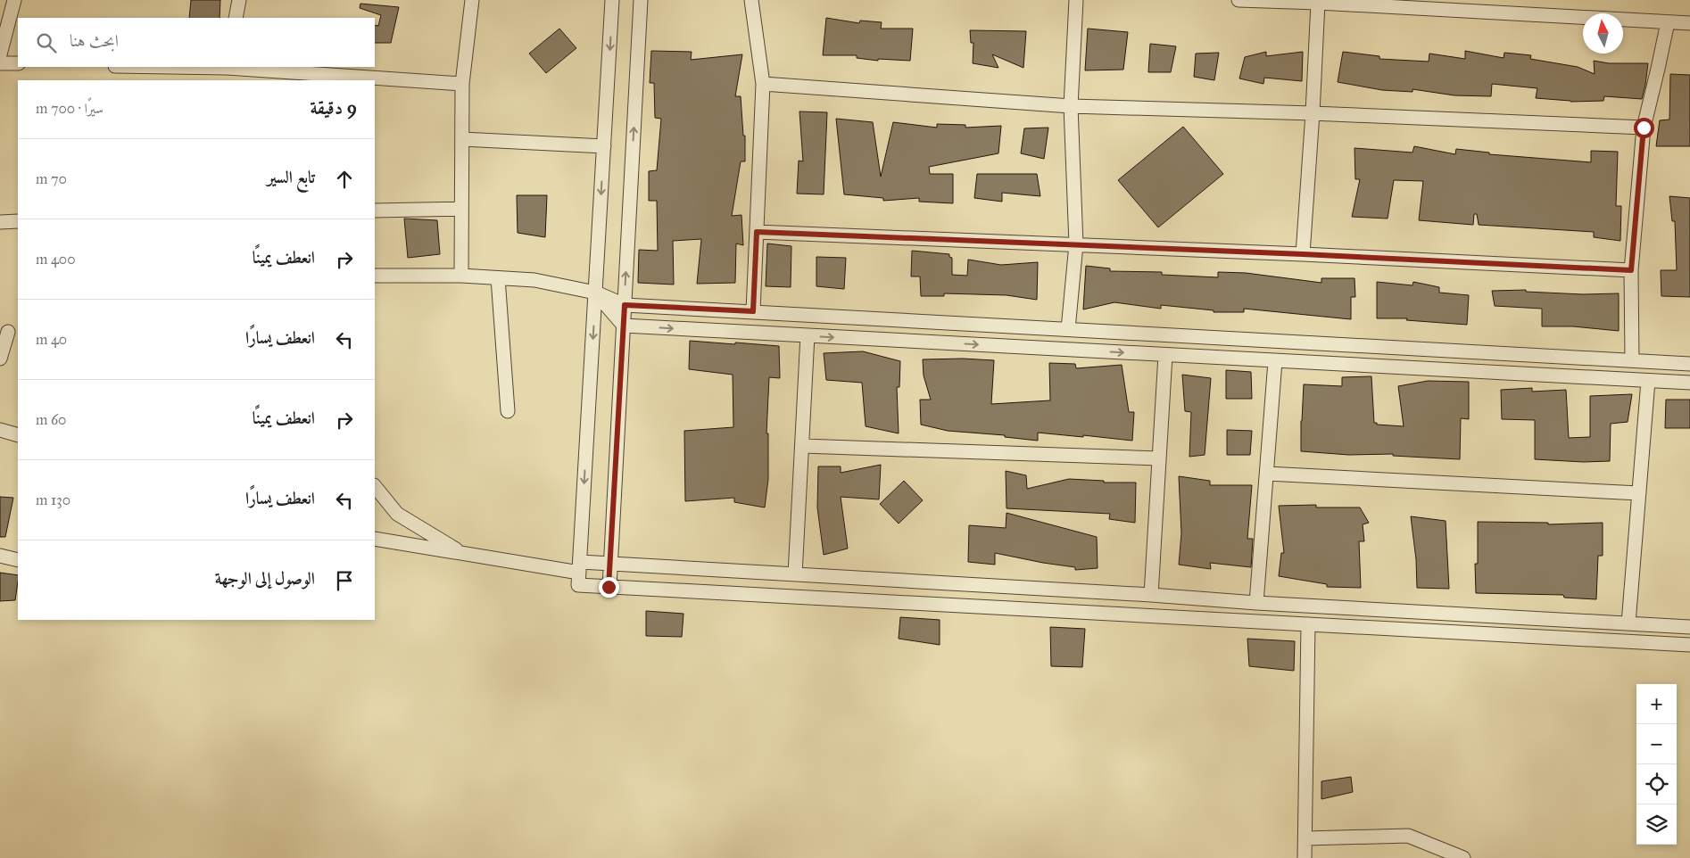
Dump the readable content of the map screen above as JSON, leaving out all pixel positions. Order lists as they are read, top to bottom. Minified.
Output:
{"north":"top","page":{"search":"ابحث هنا","heading":["9 دقيقة","سيرًا · 700 m"],"list":[["تابع السير","70 m"],["انعطف يمينًا","400 m"],["انعطف يسارًا","40 m"],["انعطف يمينًا","60 m"],["انعطف يسارًا","130 m"],"الوصول إلى الوجهة"],"map_buttons":["+","−"]}}
